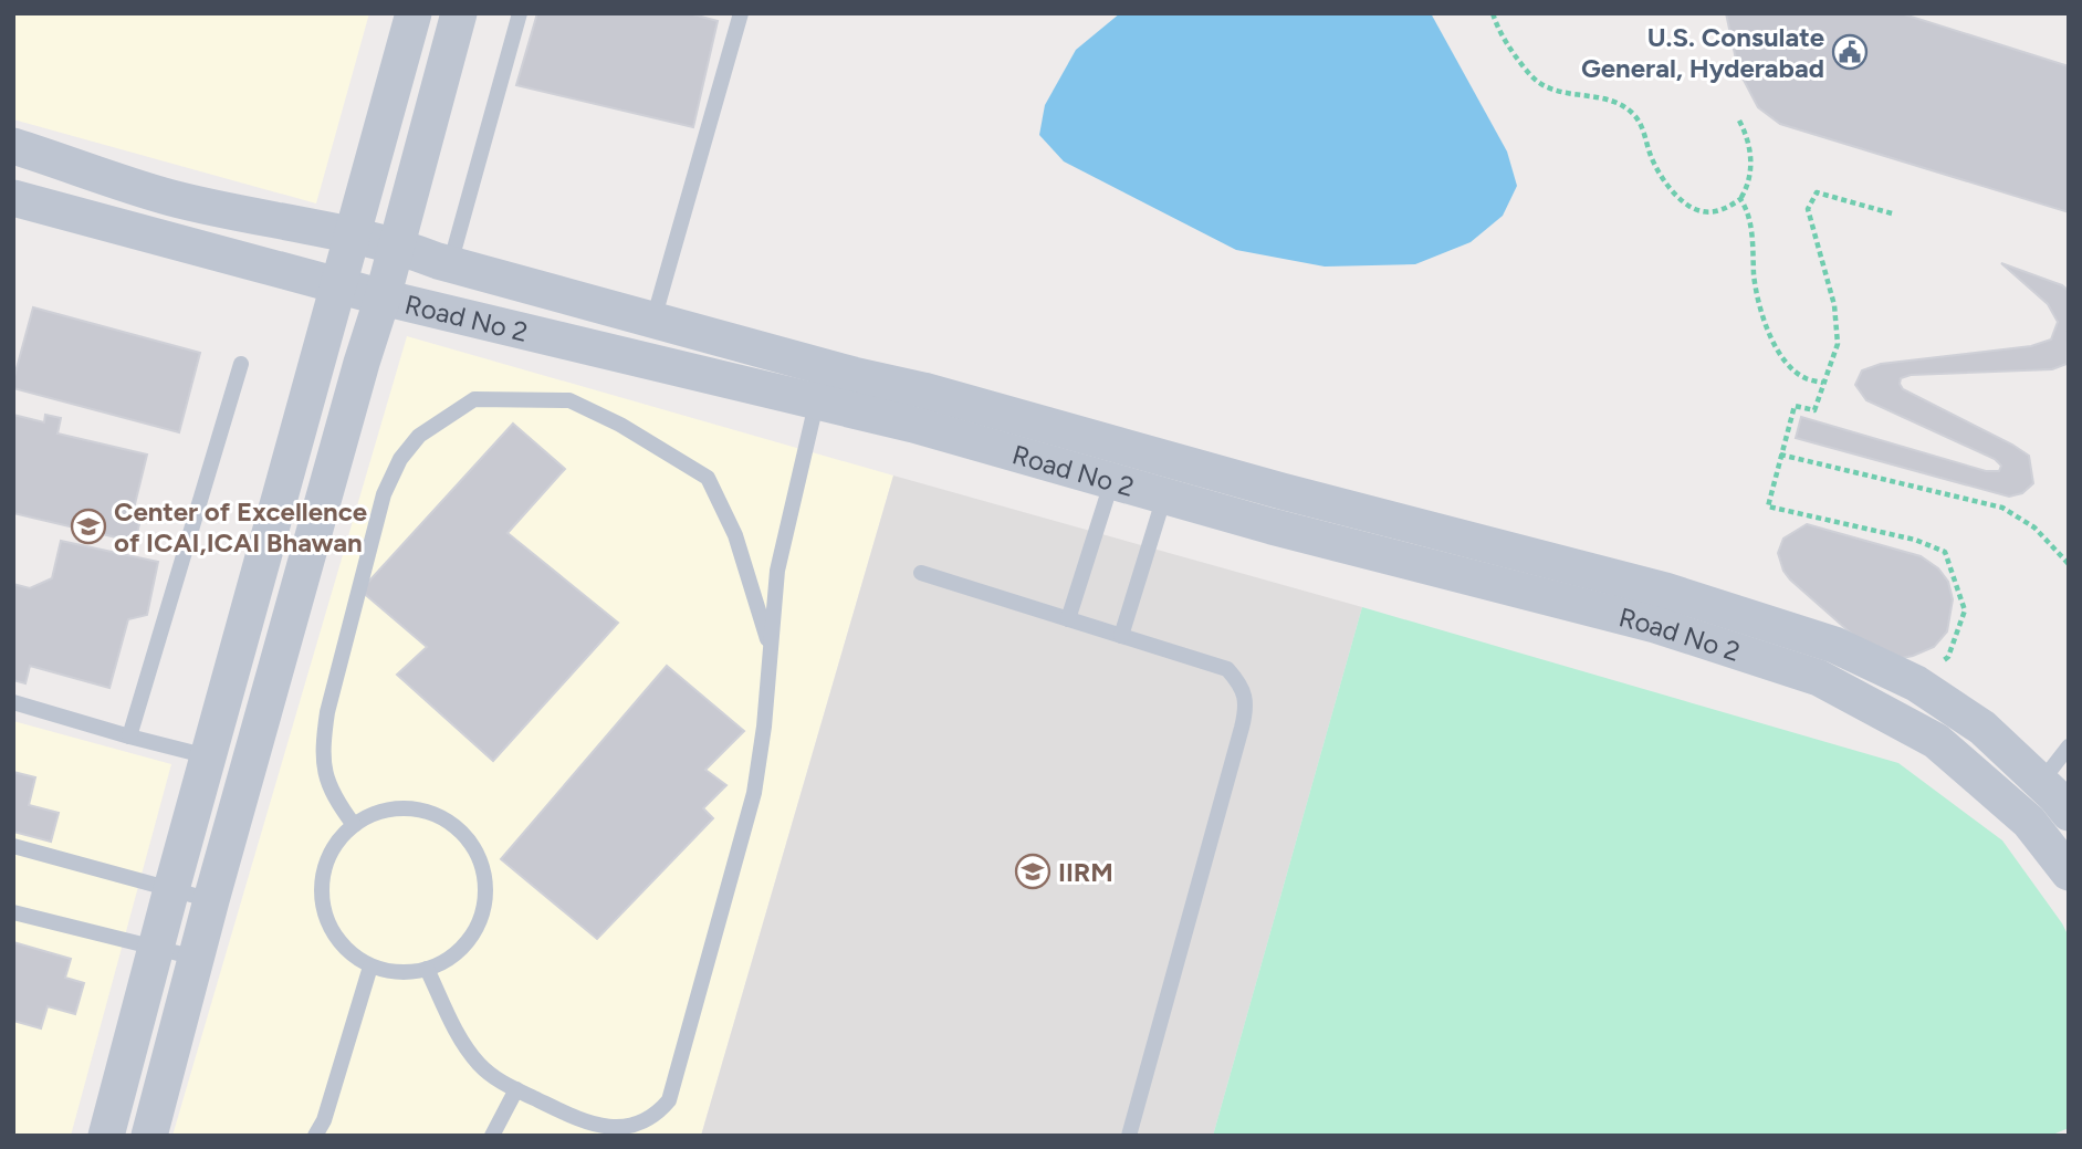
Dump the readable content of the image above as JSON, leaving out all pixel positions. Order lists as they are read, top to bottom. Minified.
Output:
{"streets":{"street":["Road No 2"]},"places":{"public building":["U.S. Consulate General, Hyderabad"],"school or university":["Center of Excellence of ICAI,ICAI Bhawan","IIRM"]}}
